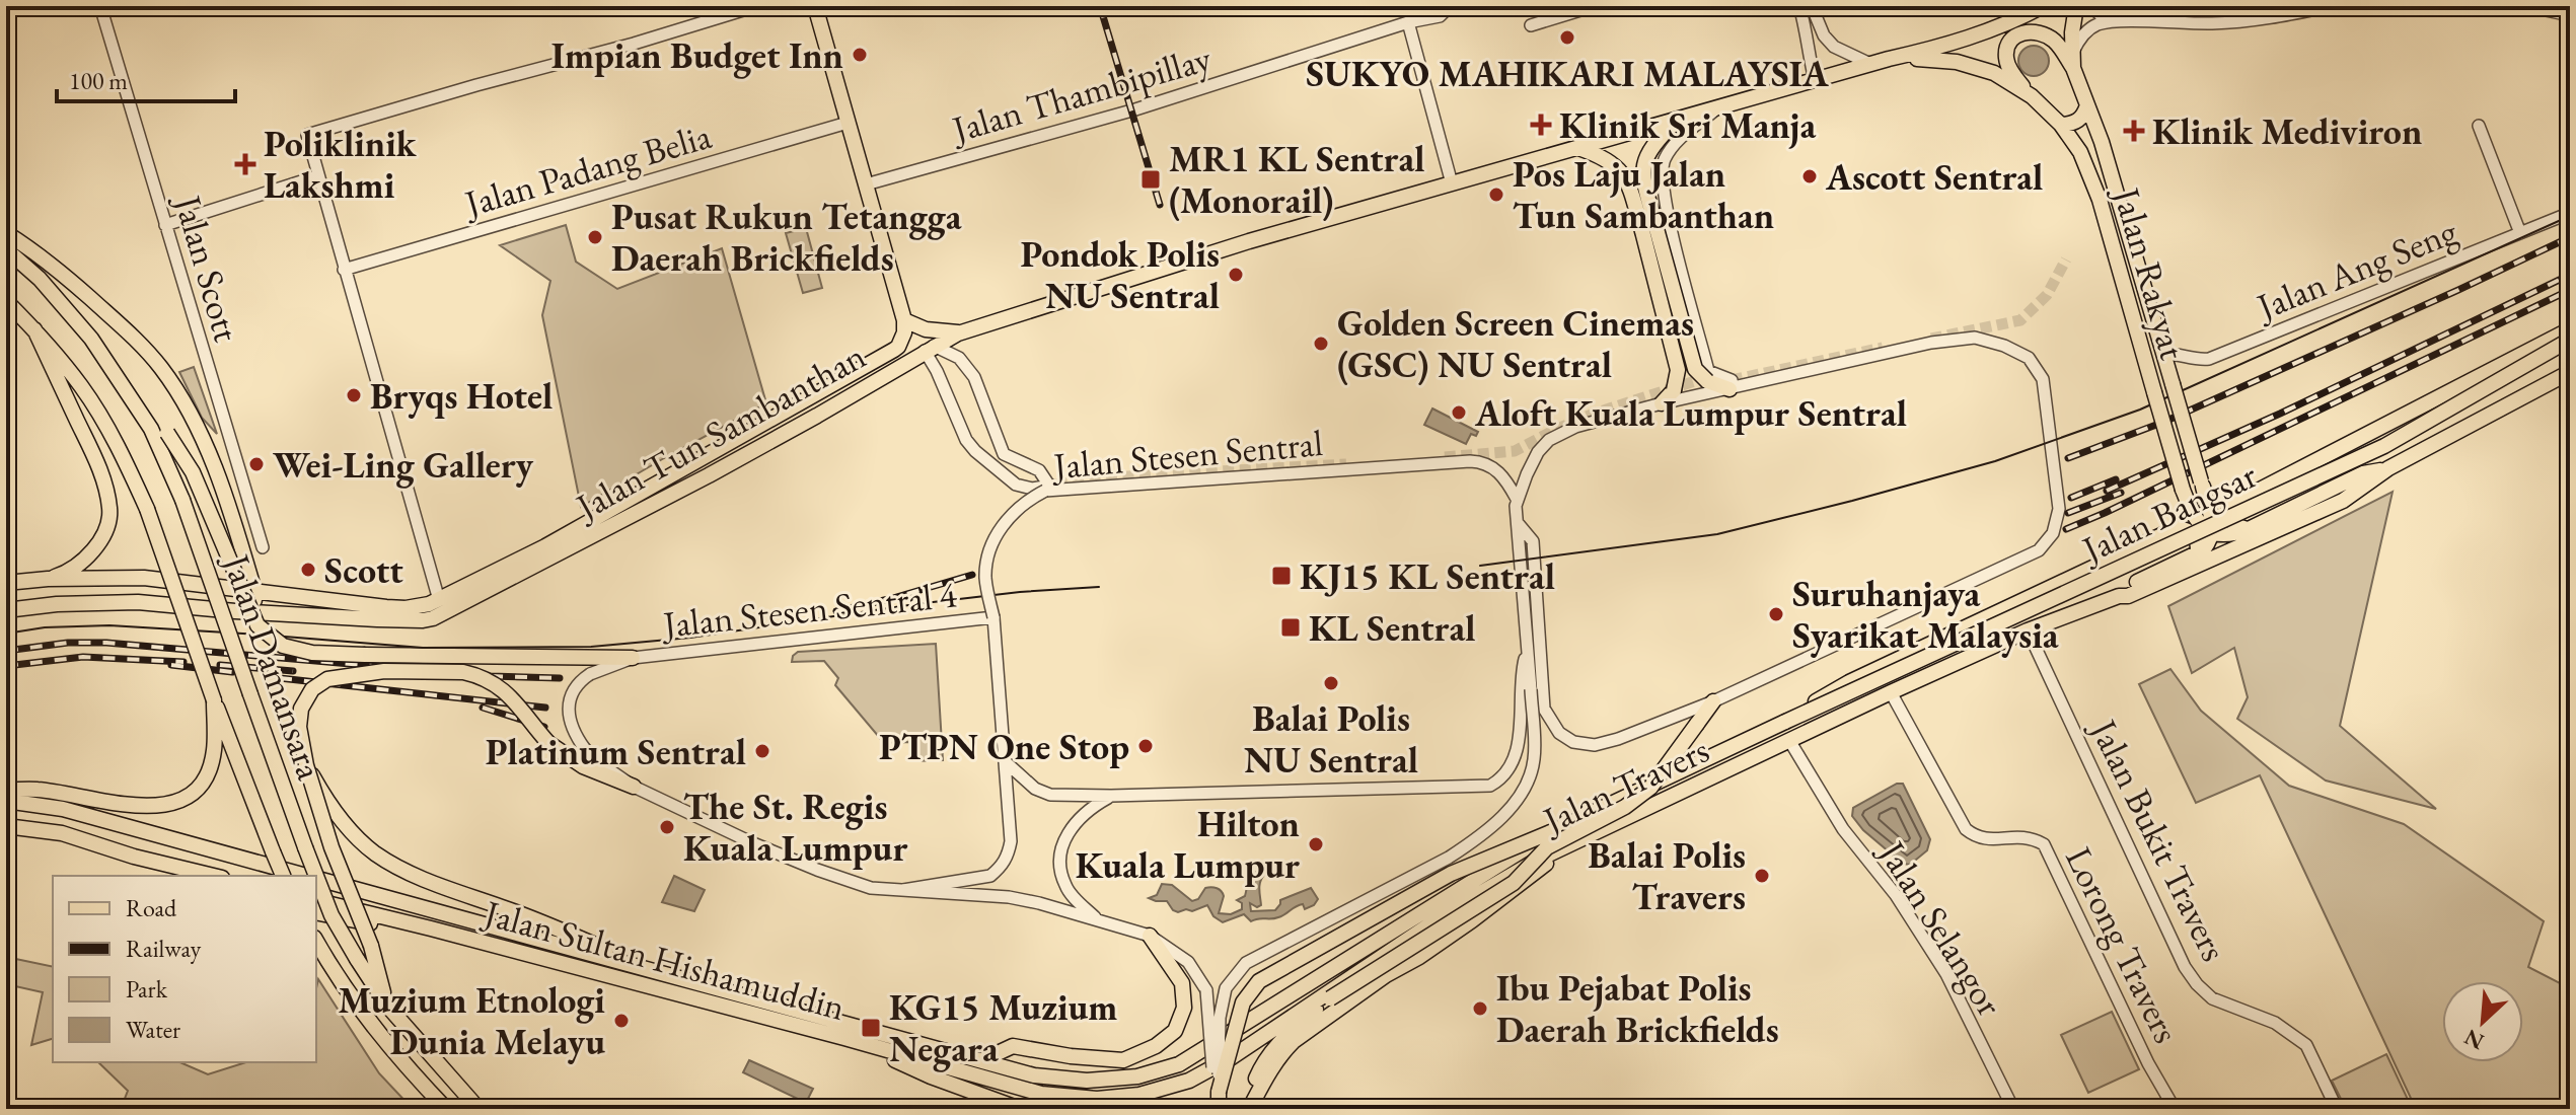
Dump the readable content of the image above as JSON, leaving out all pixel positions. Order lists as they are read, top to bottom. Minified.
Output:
{"streets":{"main road":["Jalan Rakyat","Jalan Tun Sambanthan","Jalan Bangsar","Jalan Damansara","Jalan Travers","Jalan Sultan Hishamuddin"],"street":["Jalan Thambipillay","Jalan Padang Belia","Jalan Scott","Jalan Ang Seng","Jalan Stesen Sentral","Jalan Stesen Sentral 4","Jalan Bukit Travers","Jalan Selangor","Lorong Travers"]},"crossings":[["Jalan Ang Seng","Jalan Rakyat"],["Jalan Rakyat","Jalan Tun Sambanthan"],["Jalan Stesen Sentral","Jalan Stesen Sentral 4"],["Jalan Bangsar","Jalan Travers"],["Jalan Travers","Jalan Bukit Travers"],["Jalan Travers","Jalan Selangor"],["Jalan Travers","Lorong Travers"],["Jalan Travers","Jalan Sultan Hishamuddin"]],"places":{"other":["SUKYO MAHIKARI MALAYSIA","Impian Budget Inn","Ascott Sentral","Pos Laju Jalan Tun Sambanthan","Pusat Rukun Tetangga Daerah Brickfields","Pondok Polis NU Sentral","Golden Screen Cinemas (GSC) NU Sentral","Bryqs Hotel","Aloft Kuala Lumpur Sentral","Wei-Ling Gallery","Scott","Suruhanjaya Syarikat Malaysia","Balai Polis NU Sentral","PTPN One Stop","Platinum Sentral","The St. Regis Kuala Lumpur","Hilton Kuala Lumpur","Balai Polis Travers","Ibu Pejabat Polis Daerah Brickfields","Muzium Etnologi Dunia Melayu"],"health":["Klinik Sri Manja","Klinik Mediviron","Poliklinik Lakshmi"],"transit":["MR1 KL Sentral (Monorail)","KJ15 KL Sentral","KL Sentral","KG15 Muzium Negara"]},"legend":["Road","Railway","Park","Water"],"scale_bar":"100 m","north":"bottom left"}
